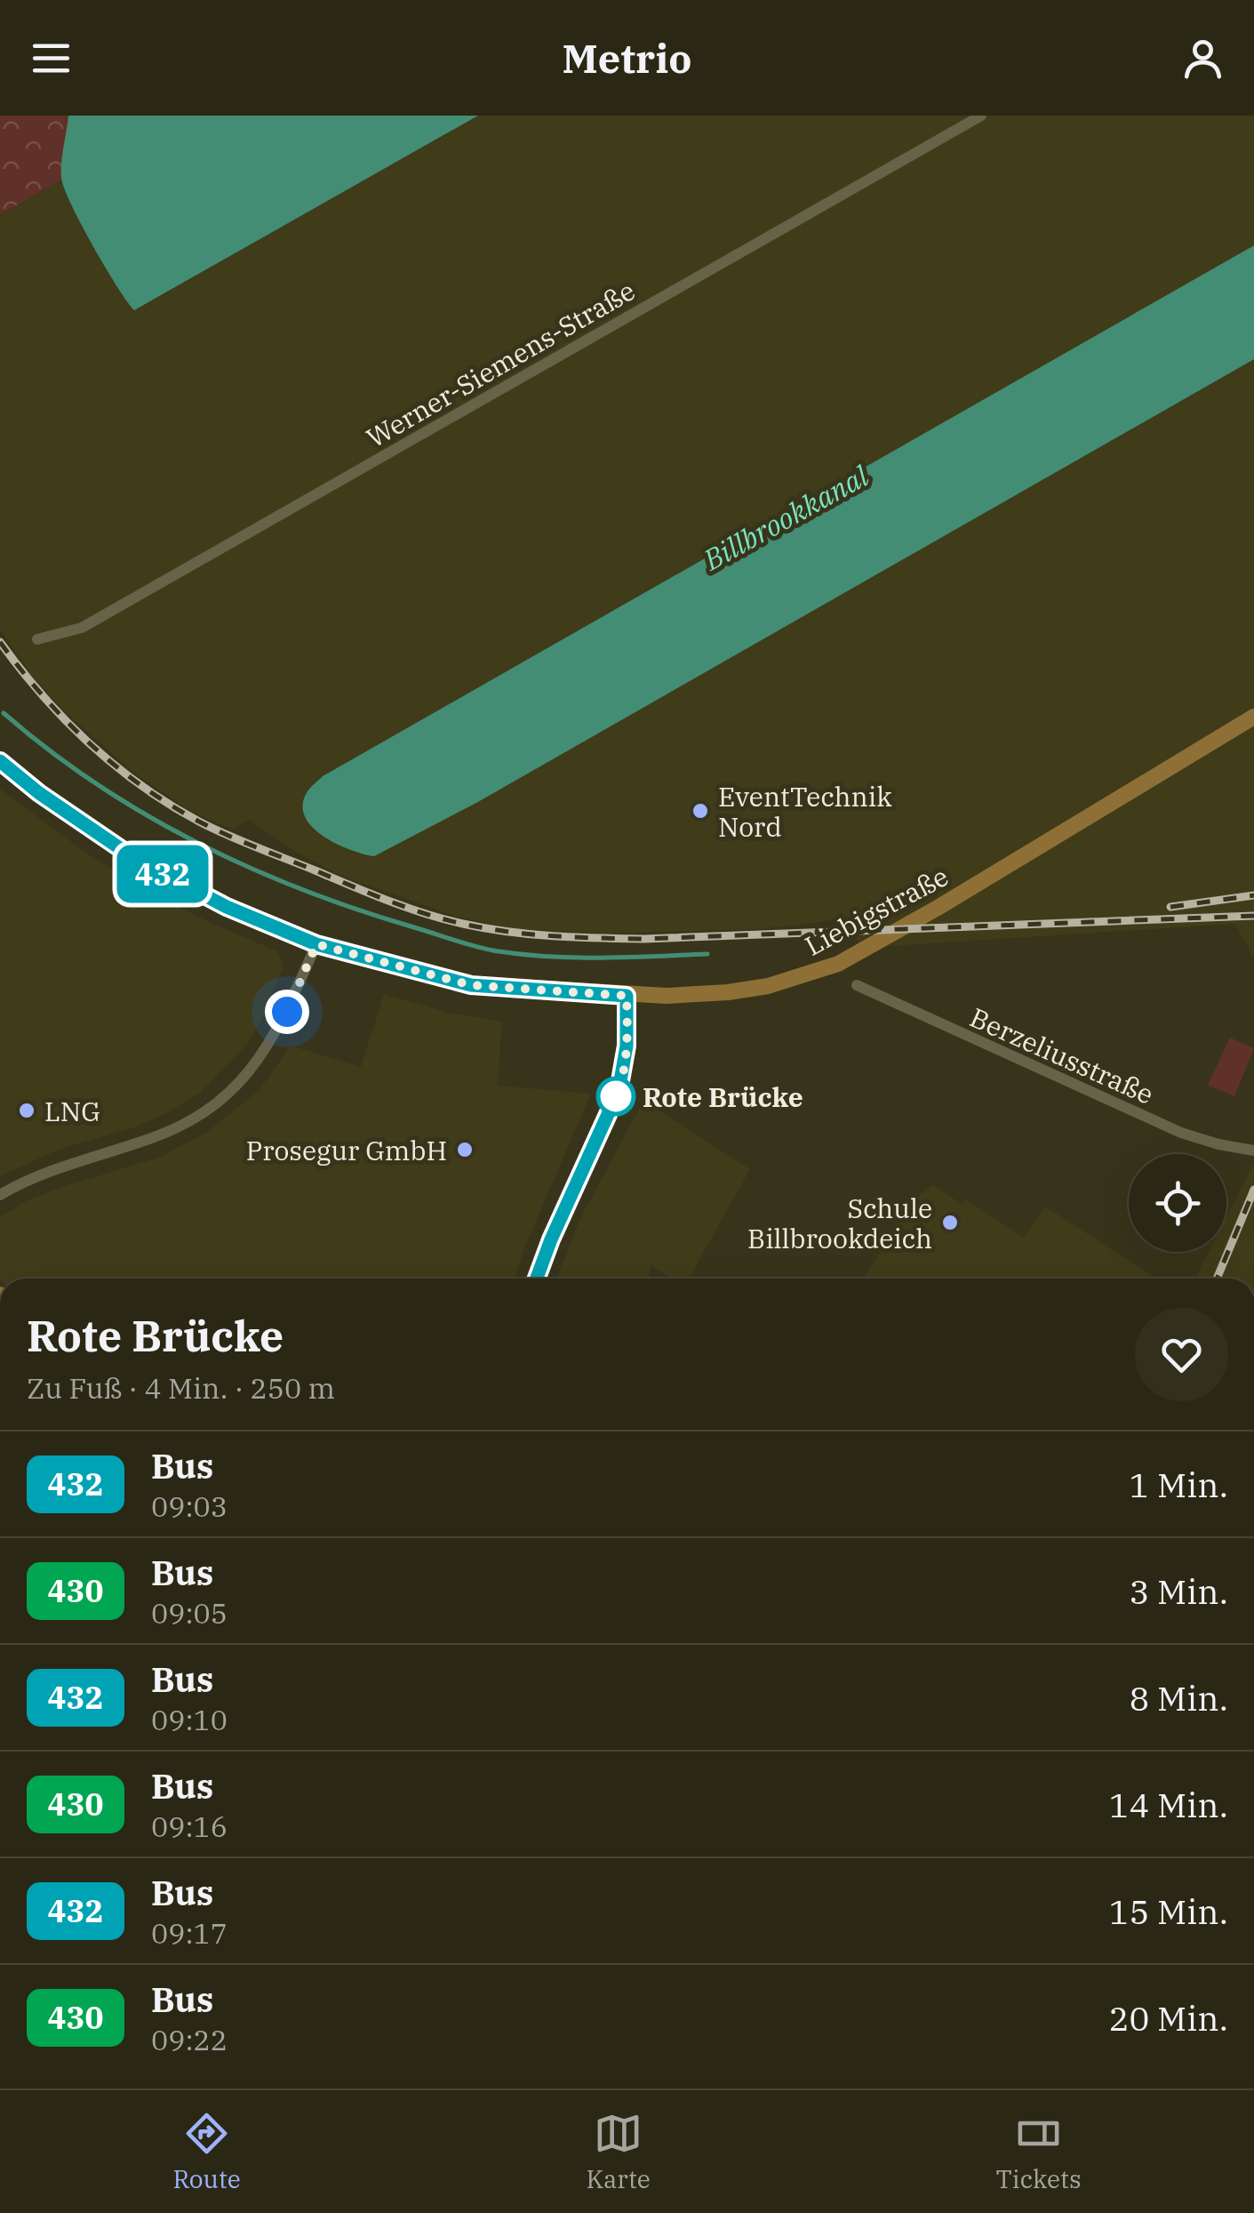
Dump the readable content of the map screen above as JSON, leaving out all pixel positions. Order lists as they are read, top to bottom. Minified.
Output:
{"streets":{"main road":["Liebigstraße"],"street":["Werner-Siemens-Straße","Berzeliusstraße"]},"water":["Billbrookkanal"],"places":["EventTechnik Nord","Rote Brücke","LNG","Prosegur GmbH","Schule Billbrookdeich"],"lines":["bus line 432"],"page":{"header":"Metrio","on_map":"432","heading":["Rote Brücke","Zu Fuß · 4 Min. · 250 m"],"list":[{"mark":"432","name":"Bus","note":"09:03","value":"1 Min."},{"mark":"430","name":"Bus","note":"09:05","value":"3 Min."},{"mark":"432","name":"Bus","note":"09:10","value":"8 Min."},{"mark":"430","name":"Bus","note":"09:16","value":"14 Min."},{"mark":"432","name":"Bus","note":"09:17","value":"15 Min."},{"mark":"430","name":"Bus","note":"09:22","value":"20 Min."}],"tabs":["Route","Karte","Tickets"]}}
